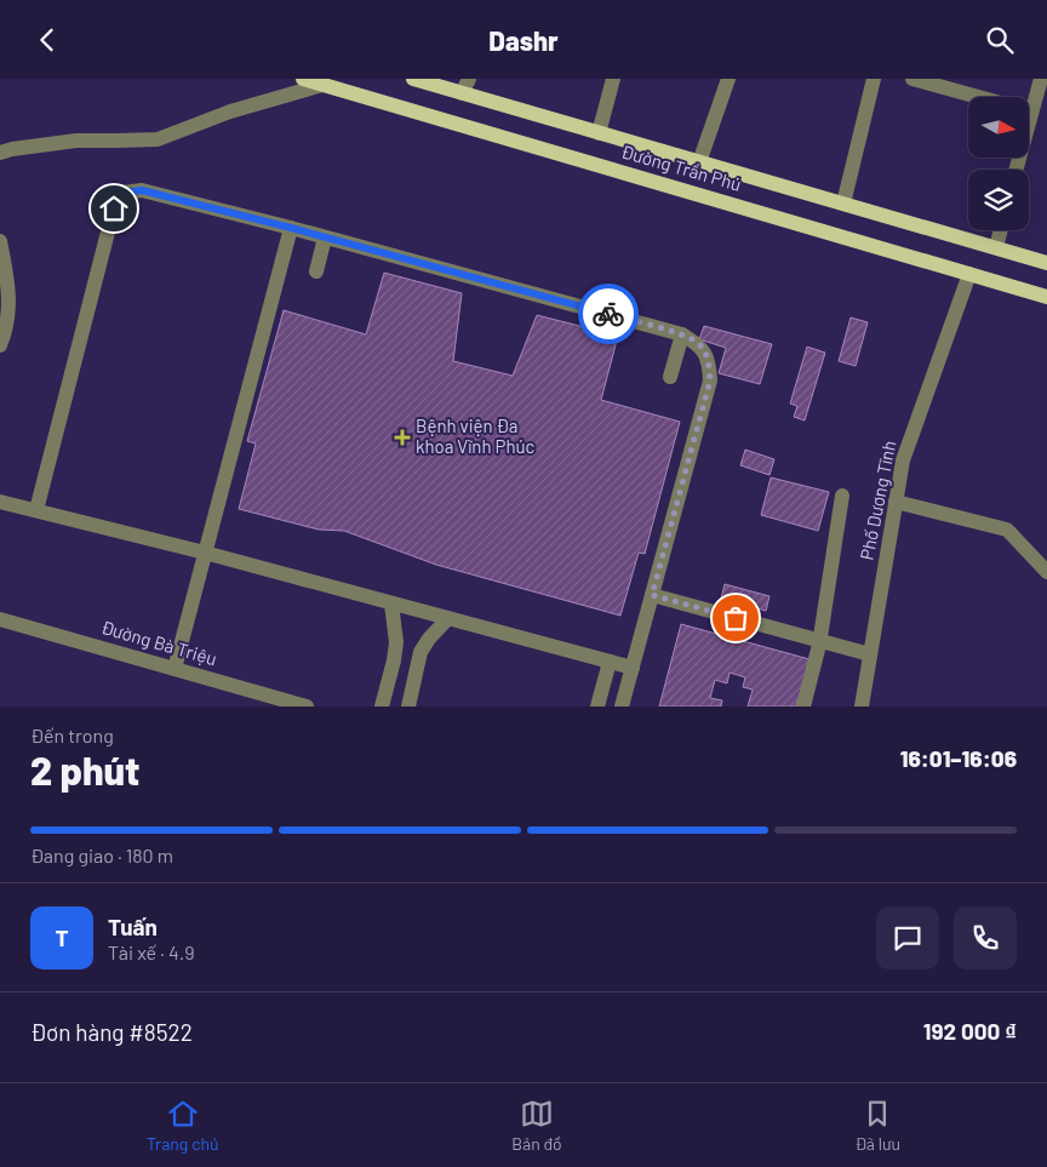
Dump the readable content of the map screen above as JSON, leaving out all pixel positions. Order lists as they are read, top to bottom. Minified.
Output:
{"streets":{"main road":["Đường Trần Phú"],"street":["Phố Dương Tĩnh","Đường Bà Triệu"]},"crossings":[["Đường Trần Phú","Phố Dương Tĩnh"]],"places":{"health":["Bệnh viện Đa khoa Vĩnh Phúc"]},"north":"right","page":{"header":"Dashr","heading":["2 phút","Đến trong","16:01–16:06"],"panel":["Tuấn","Tài xế · 4.9","Đơn hàng #8522","192 000 ₫"],"bar":"Đang giao · 180 m","round":"T","tabs":["Trang chủ","Bản đồ","Đã lưu"]}}
